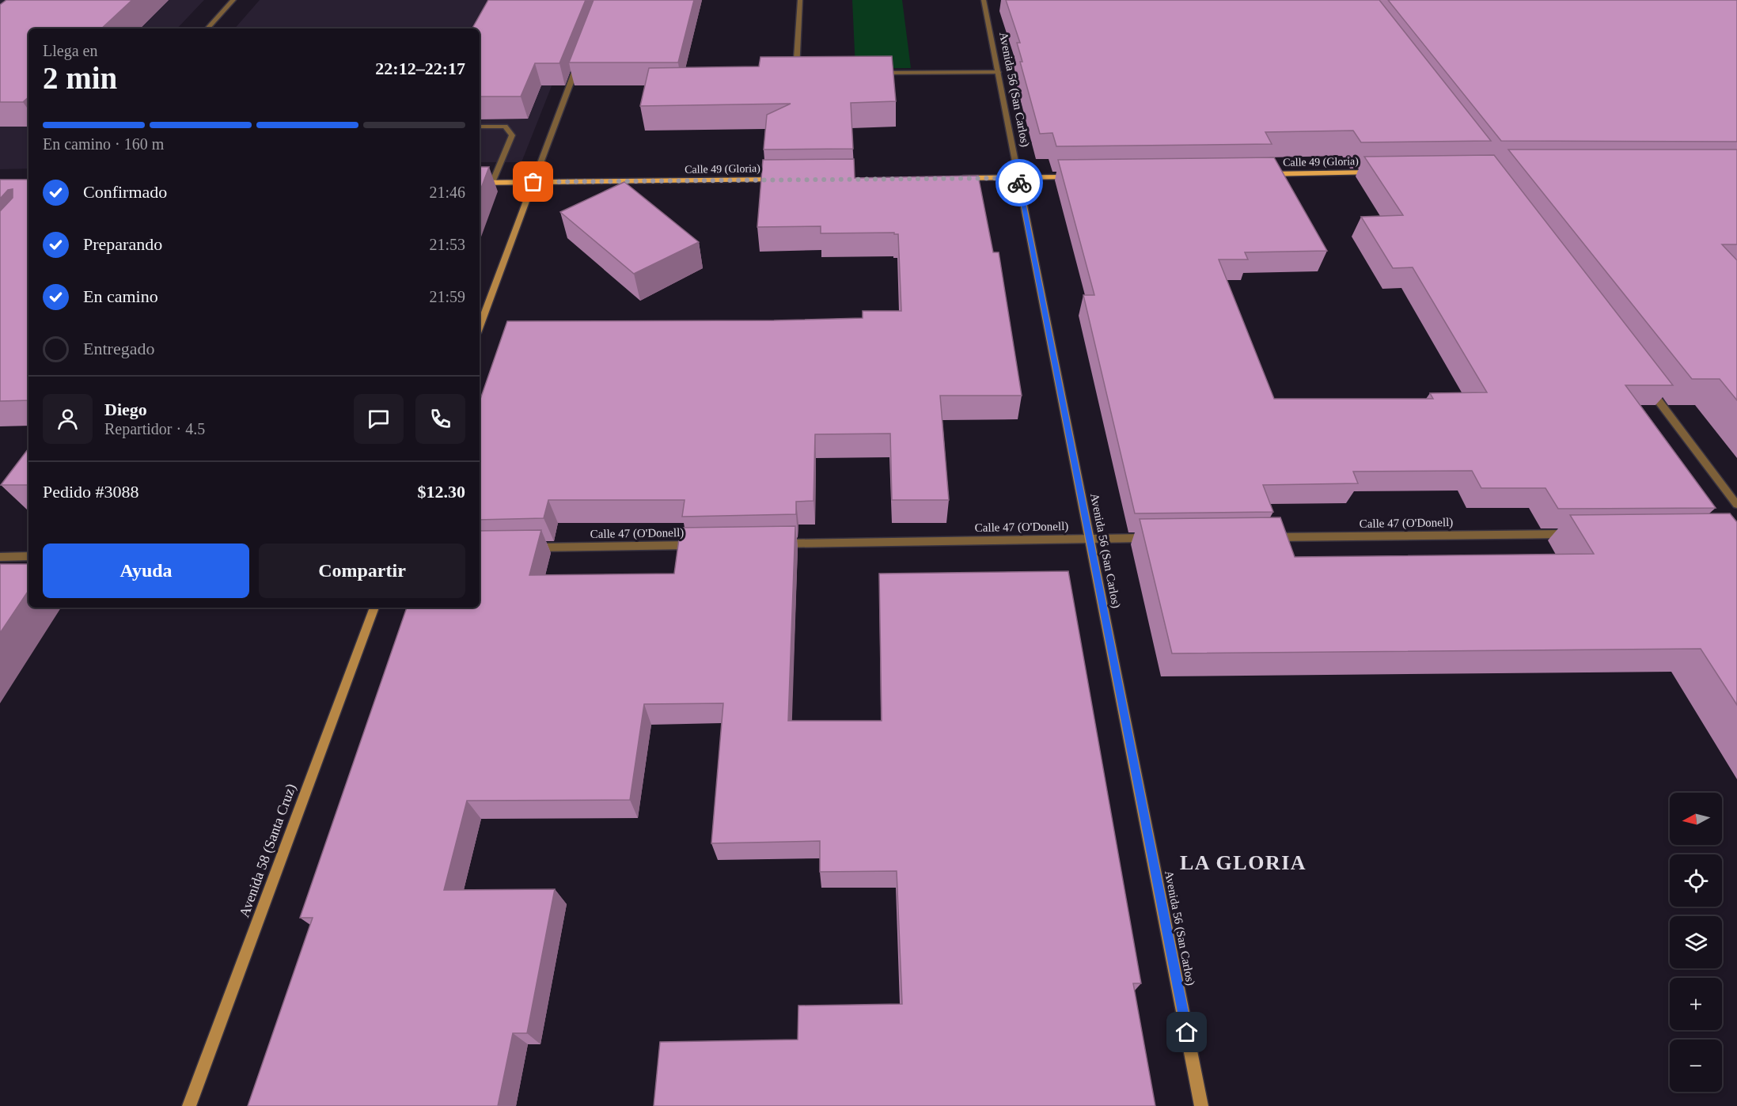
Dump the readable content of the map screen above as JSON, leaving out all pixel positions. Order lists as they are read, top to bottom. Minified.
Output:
{"streets":{"main road":["Avenida 56 (San Carlos)","Calle 49 (Gloria)","Avenida 58 (Santa Cruz)"],"street":["Calle 47 (O'Donell)"]},"crossings":[["Avenida 56 (San Carlos)","Calle 47 (O'Donell)"]],"districts":["LA GLORIA"],"north":"left","page":{"heading":["2 min","Llega en","22:12–22:17"],"panel":["Diego","Repartidor · 4.5","Pedido #3088","$12.30"],"bar":"En camino · 160 m","list":[["Confirmado","21:46"],["Preparando","21:53"],["En camino","21:59"],"Entregado"],"buttons":["Ayuda","Compartir"],"map_buttons":["+","−"]}}
